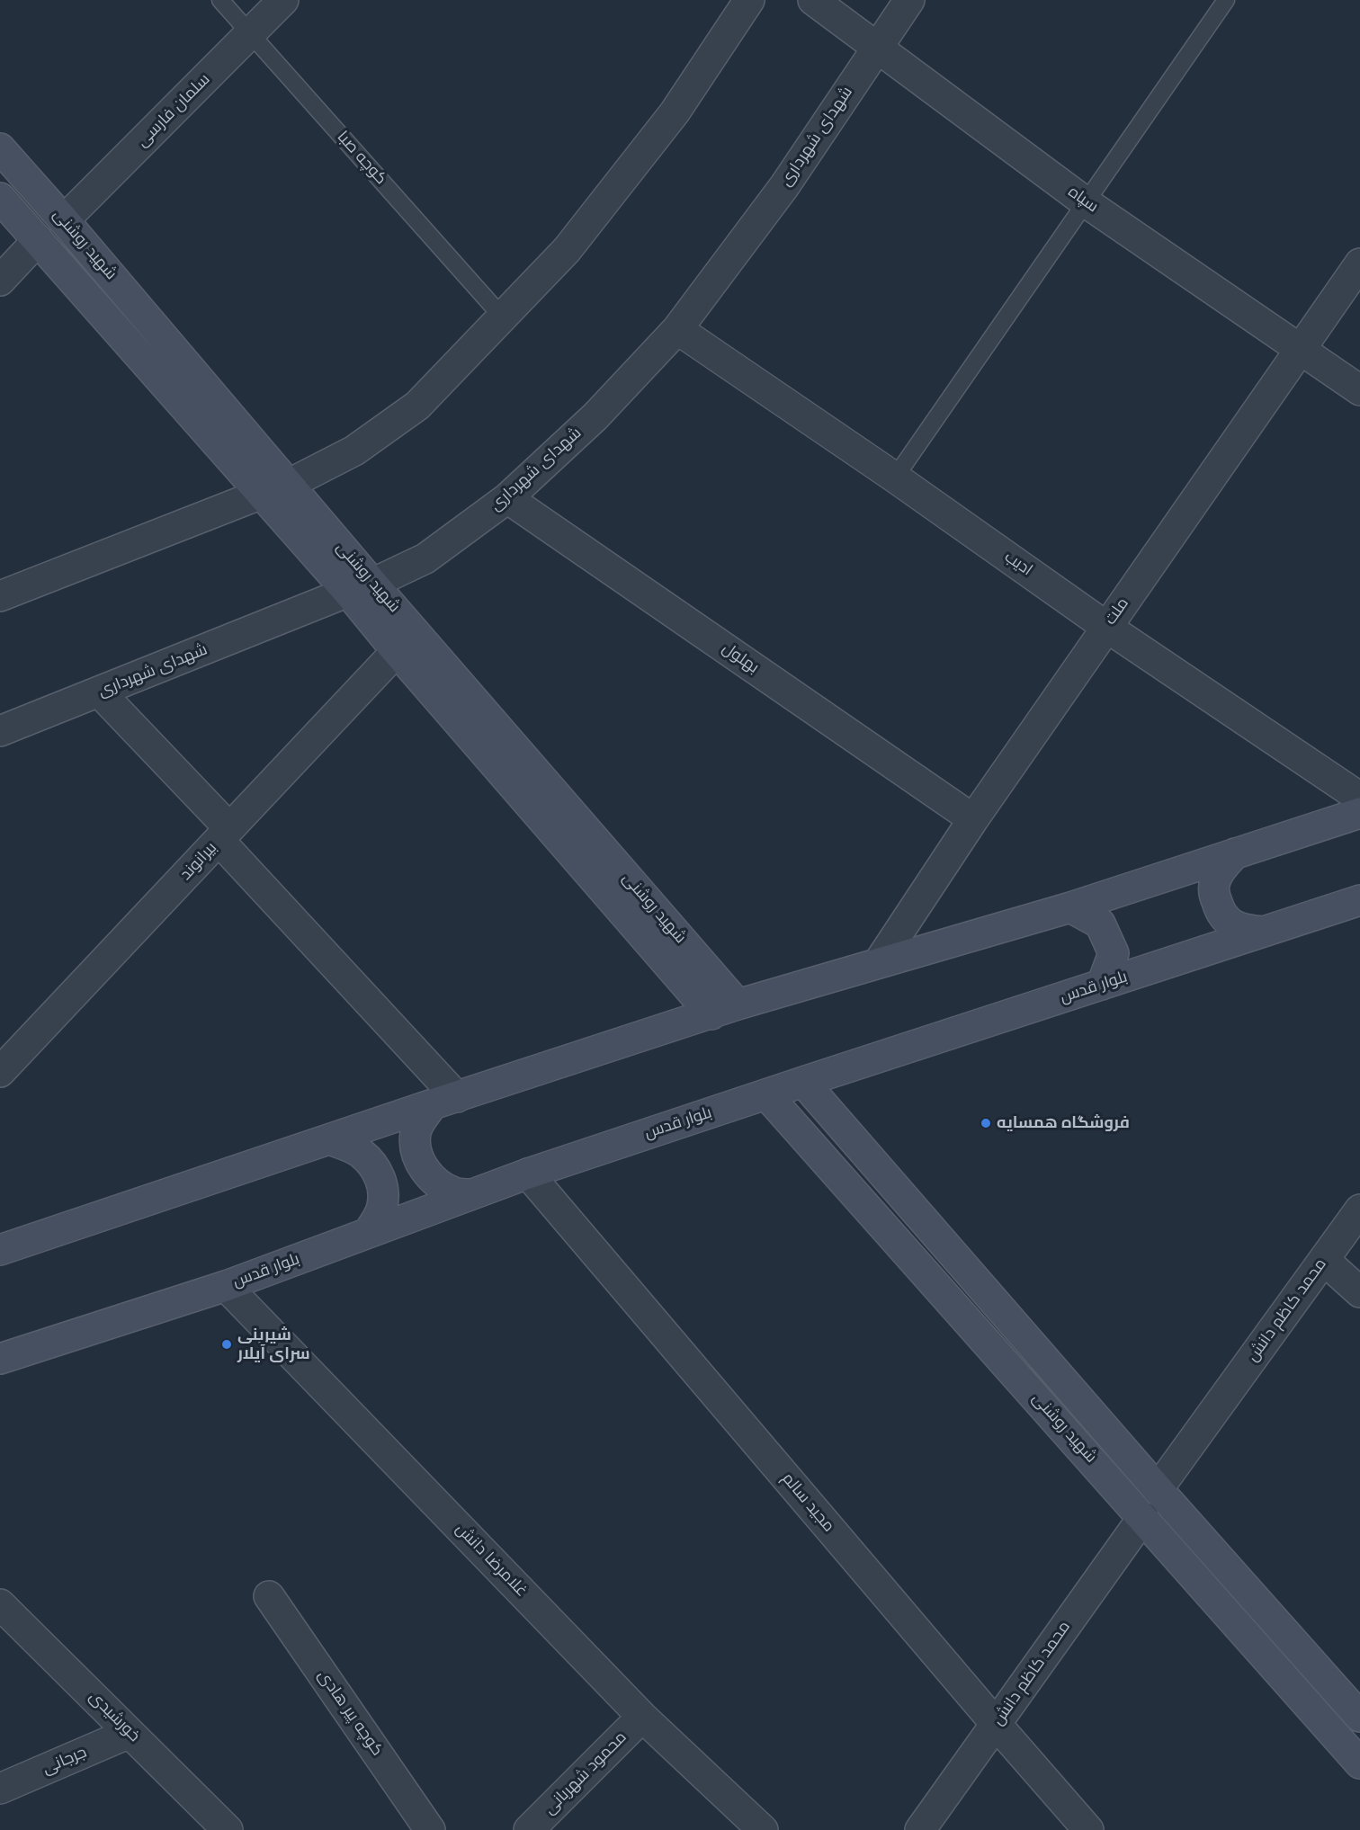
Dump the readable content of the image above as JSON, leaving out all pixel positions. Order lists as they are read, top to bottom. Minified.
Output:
{"streets":{"main road":["شهید روشنی","بلوار قدس"],"street":["سلمان فارسی","شهدای شهرداری","سپاه","ادیب","ملت","بهلول","بیرانوند","محمد کاظم دانش","مجید سالم","غلامرضا دانش","کوچه پیر هادی","خورشیدی","جرجانی","محمود شهربانی"],"lane":["کوچه صبا"]},"crossings":[["سلمان فارسی","کوچه صبا"],["سلمان فارسی","شهید روشنی"],["شهدای شهرداری","سپاه"],["شهدای شهرداری","شهید روشنی"],["شهدای شهرداری","ادیب"],["شهدای شهرداری","بهلول"],["سپاه","ملت"],["شهید روشنی","بیرانوند"],["شهید روشنی","بلوار قدس"],["شهید روشنی","محمد کاظم دانش"],["ادیب","ملت"],["ملت","بهلول"],["بلوار قدس","مجید سالم"],["بلوار قدس","غلامرضا دانش"],["محمد کاظم دانش","مجید سالم"],["غلامرضا دانش","محمود شهربانی"],["خورشیدی","جرجانی"]],"places":["فروشگاه همسایه","شیرینی سرای آیلار"]}
